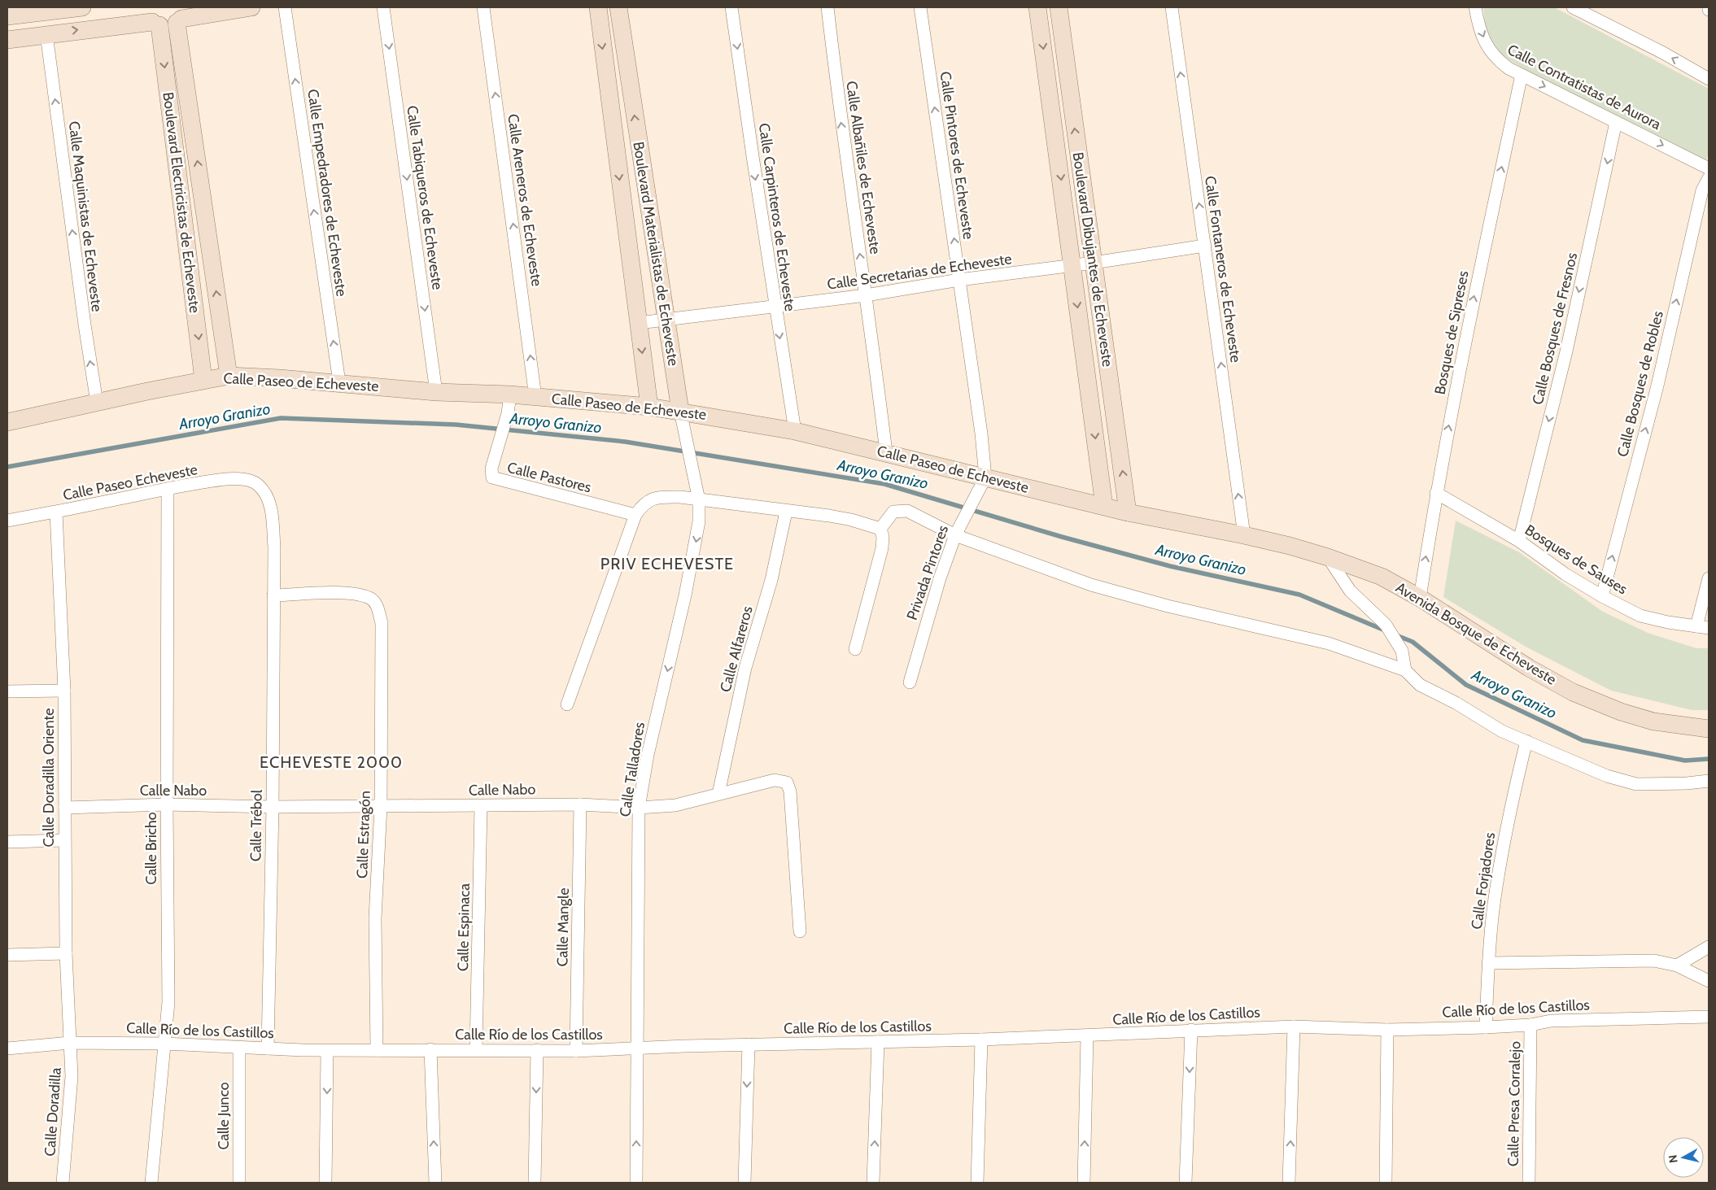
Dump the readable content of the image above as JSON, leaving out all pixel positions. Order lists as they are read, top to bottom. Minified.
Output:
{"streets":{"street":["Calle Contratistas de Aurora","Calle Pintores de Echeveste","Calle Albañiles de Echeveste","Calle Empedradores de Echeveste","Calle Tabiqueros de Echeveste","Calle Areneros de Echeveste","Boulevard Electricistas de Echeveste","Calle Maquinistas de Echeveste","Calle Carpinteros de Echeveste","Boulevard Materialistas de Echeveste","Boulevard Dibujantes de Echeveste","Calle Fontaneros de Echeveste","Calle Secretarias de Echeveste","Calle Bosques de Fresnos","Bosques de Sipreses","Calle Paseo de Echeveste","Calle Bosques de Robles","Calle Pastores","Calle Paseo Echeveste","Bosques de Sauses","Privada Pintores","Avenida Bosque de Echeveste","Calle Alfareros","Calle Talladores","Calle Doradilla Oriente","Calle Nabo","Calle Trébol","Calle Estragón","Calle Bricho","Calle Forjadores","Calle Espinaca","Calle Mangle","Calle Río de los Castillos","Calle Presa Corralejo","Calle Doradilla","Calle Junco"]},"crossings":[["Calle Contratistas de Aurora","Calle Bosques de Fresnos"],["Calle Contratistas de Aurora","Bosques de Sipreses"],["Calle Pintores de Echeveste","Calle Secretarias de Echeveste"],["Calle Pintores de Echeveste","Calle Paseo de Echeveste"],["Calle Pintores de Echeveste","Privada Pintores"],["Calle Albañiles de Echeveste","Calle Secretarias de Echeveste"],["Calle Albañiles de Echeveste","Calle Paseo de Echeveste"],["Calle Empedradores de Echeveste","Calle Paseo de Echeveste"],["Calle Tabiqueros de Echeveste","Calle Paseo de Echeveste"],["Calle Areneros de Echeveste","Calle Paseo de Echeveste"],["Boulevard Electricistas de Echeveste","Calle Paseo de Echeveste"],["Calle Maquinistas de Echeveste","Calle Paseo de Echeveste"],["Calle Carpinteros de Echeveste","Calle Secretarias de Echeveste"],["Calle Carpinteros de Echeveste","Calle Paseo de Echeveste"],["Boulevard Materialistas de Echeveste","Calle Secretarias de Echeveste"],["Boulevard Materialistas de Echeveste","Calle Paseo de Echeveste"],["Boulevard Materialistas de Echeveste","Calle Talladores"],["Boulevard Dibujantes de Echeveste","Calle Secretarias de Echeveste"],["Boulevard Dibujantes de Echeveste","Calle Paseo de Echeveste"],["Calle Fontaneros de Echeveste","Calle Secretarias de Echeveste"],["Calle Fontaneros de Echeveste","Calle Paseo de Echeveste"],["Calle Fontaneros de Echeveste","Avenida Bosque de Echeveste"],["Calle Bosques de Fresnos","Bosques de Sauses"],["Bosques de Sipreses","Bosques de Sauses"],["Bosques de Sipreses","Avenida Bosque de Echeveste"],["Calle Paseo de Echeveste","Calle Pastores"],["Calle Paseo de Echeveste","Privada Pintores"],["Calle Paseo de Echeveste","Avenida Bosque de Echeveste"],["Calle Bosques de Robles","Bosques de Sauses"],["Calle Paseo Echeveste","Calle Doradilla Oriente"],["Calle Paseo Echeveste","Calle Trébol"],["Calle Paseo Echeveste","Calle Bricho"],["Calle Alfareros","Calle Nabo"],["Calle Talladores","Calle Nabo"],["Calle Talladores","Calle Río de los Castillos"],["Calle Doradilla Oriente","Calle Nabo"],["Calle Doradilla Oriente","Calle Río de los Castillos"],["Calle Doradilla Oriente","Calle Doradilla"],["Calle Nabo","Calle Trébol"],["Calle Nabo","Calle Estragón"],["Calle Nabo","Calle Bricho"],["Calle Nabo","Calle Espinaca"],["Calle Nabo","Calle Mangle"],["Calle Trébol","Calle Estragón"],["Calle Trébol","Calle Río de los Castillos"],["Calle Estragón","Calle Río de los Castillos"],["Calle Bricho","Calle Río de los Castillos"],["Calle Forjadores","Calle Río de los Castillos"],["Calle Espinaca","Calle Río de los Castillos"],["Calle Mangle","Calle Río de los Castillos"],["Calle Río de los Castillos","Calle Presa Corralejo"],["Calle Río de los Castillos","Calle Doradilla"],["Calle Río de los Castillos","Calle Junco"]],"one_way":["Calle Pintores de Echeveste","Calle Albañiles de Echeveste","Calle Empedradores de Echeveste","Calle Tabiqueros de Echeveste","Calle Areneros de Echeveste","Calle Maquinistas de Echeveste","Calle Carpinteros de Echeveste","Calle Fontaneros de Echeveste","Calle Bosques de Fresnos","Bosques de Sipreses","Calle Bosques de Robles"],"districts":["PRIV ECHEVESTE","ECHEVESTE 2000"],"water":["Arroyo Granizo"],"north":"left"}
